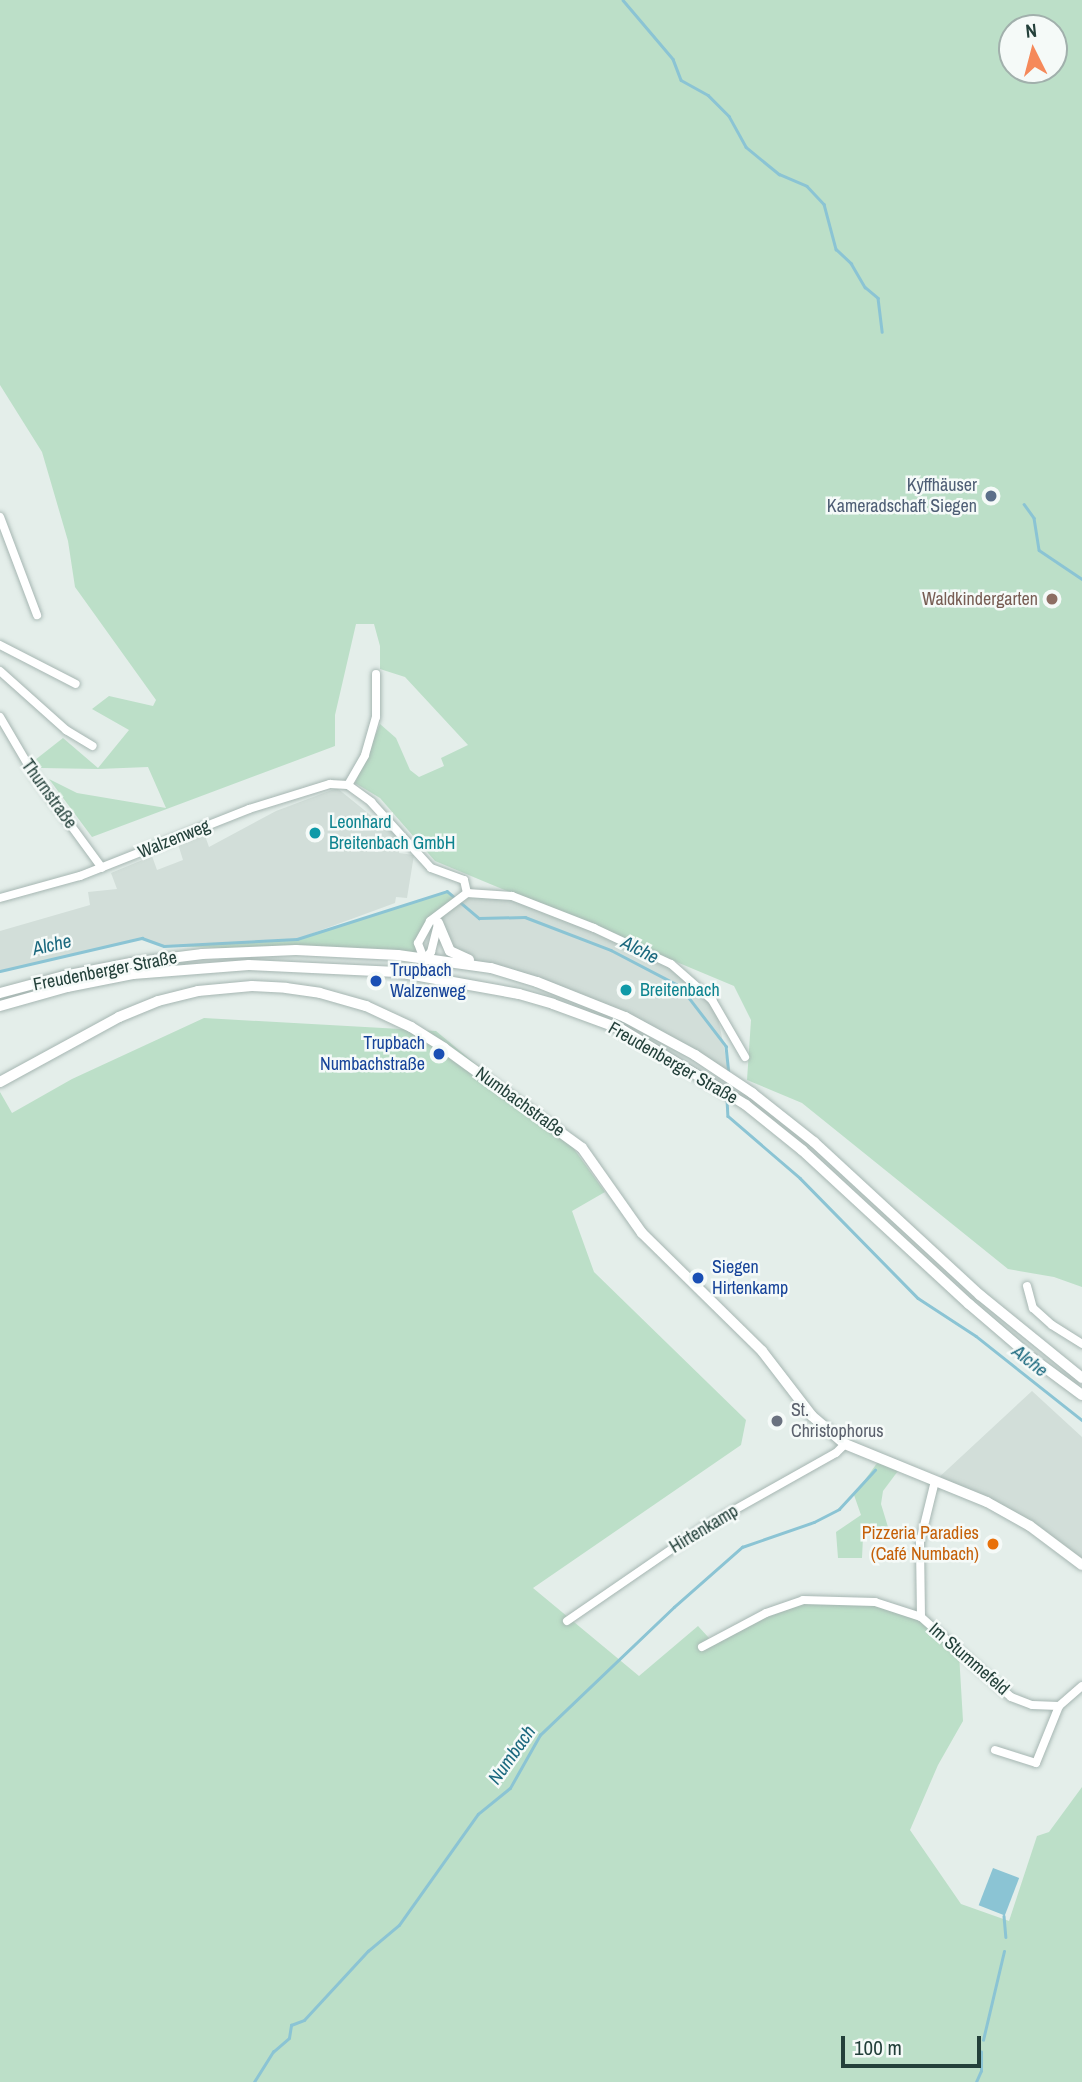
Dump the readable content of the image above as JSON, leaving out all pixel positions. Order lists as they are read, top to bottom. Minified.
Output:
{"streets":{"main road":["Freudenberger Straße","Numbachstraße"],"street":["Thurnstraße","Walzenweg","Hirtenkamp","Im Stummefeld"]},"crossings":[["Thurnstraße","Walzenweg"],["Numbachstraße","Hirtenkamp"],["Numbachstraße","Im Stummefeld"]],"water":["Alche","Numbach"],"places":["Kyffhäuser Kameradschaft Siegen","Waldkindergarten","Leonhard Breitenbach GmbH","Trupbach Walzenweg","Breitenbach","Trupbach Numbachstraße","Siegen Hirtenkamp","St. Christophorus","Pizzeria Paradies (Café Numbach)"],"scale_bar":"100 m","north":"top"}
